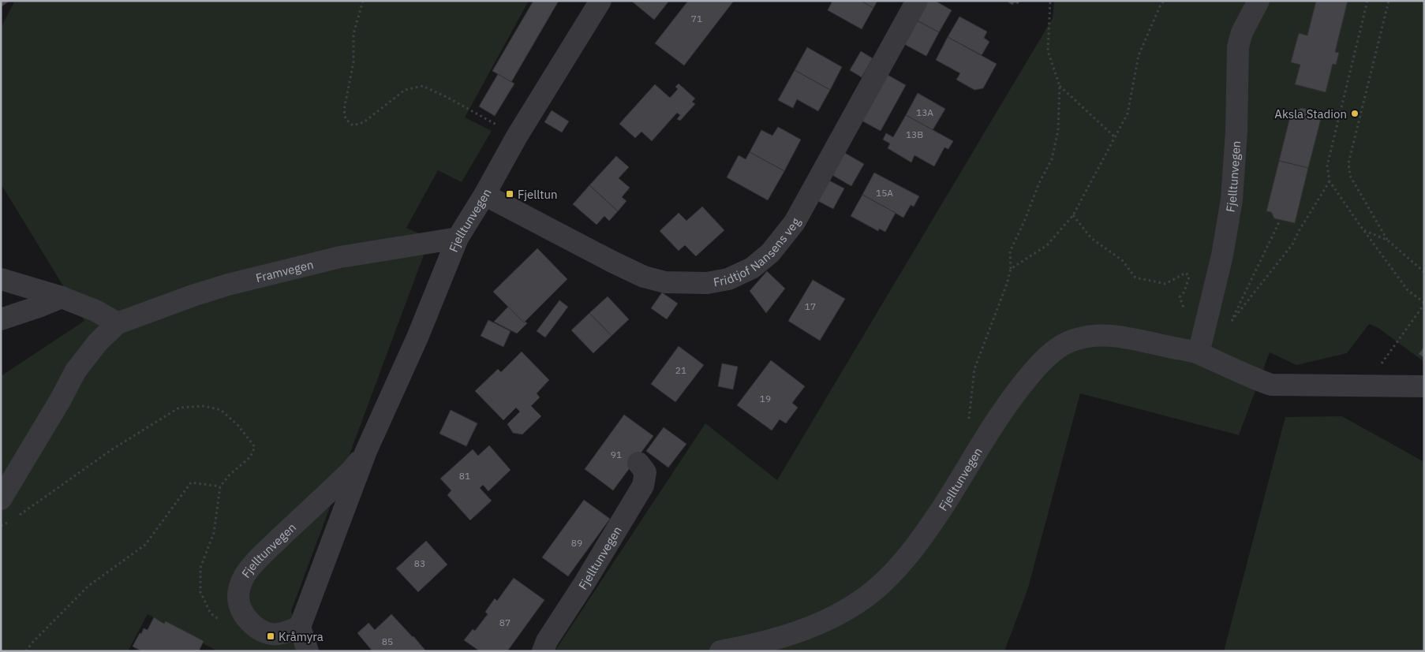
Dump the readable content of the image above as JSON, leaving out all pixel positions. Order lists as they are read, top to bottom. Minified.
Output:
{"streets":{"street":["Fjelltunvegen","Fridtjof Nansens veg","Framvegen"]},"crossings":[["Fjelltunvegen","Fridtjof Nansens veg"],["Fjelltunvegen","Framvegen"]],"places":{"other":["Aksla Stadion"],"transit":["Fjelltun","Kråmyra"]},"house_numbers":["71","13A","13B","15A","17","21","19","91","81","89","83","87","85"]}
